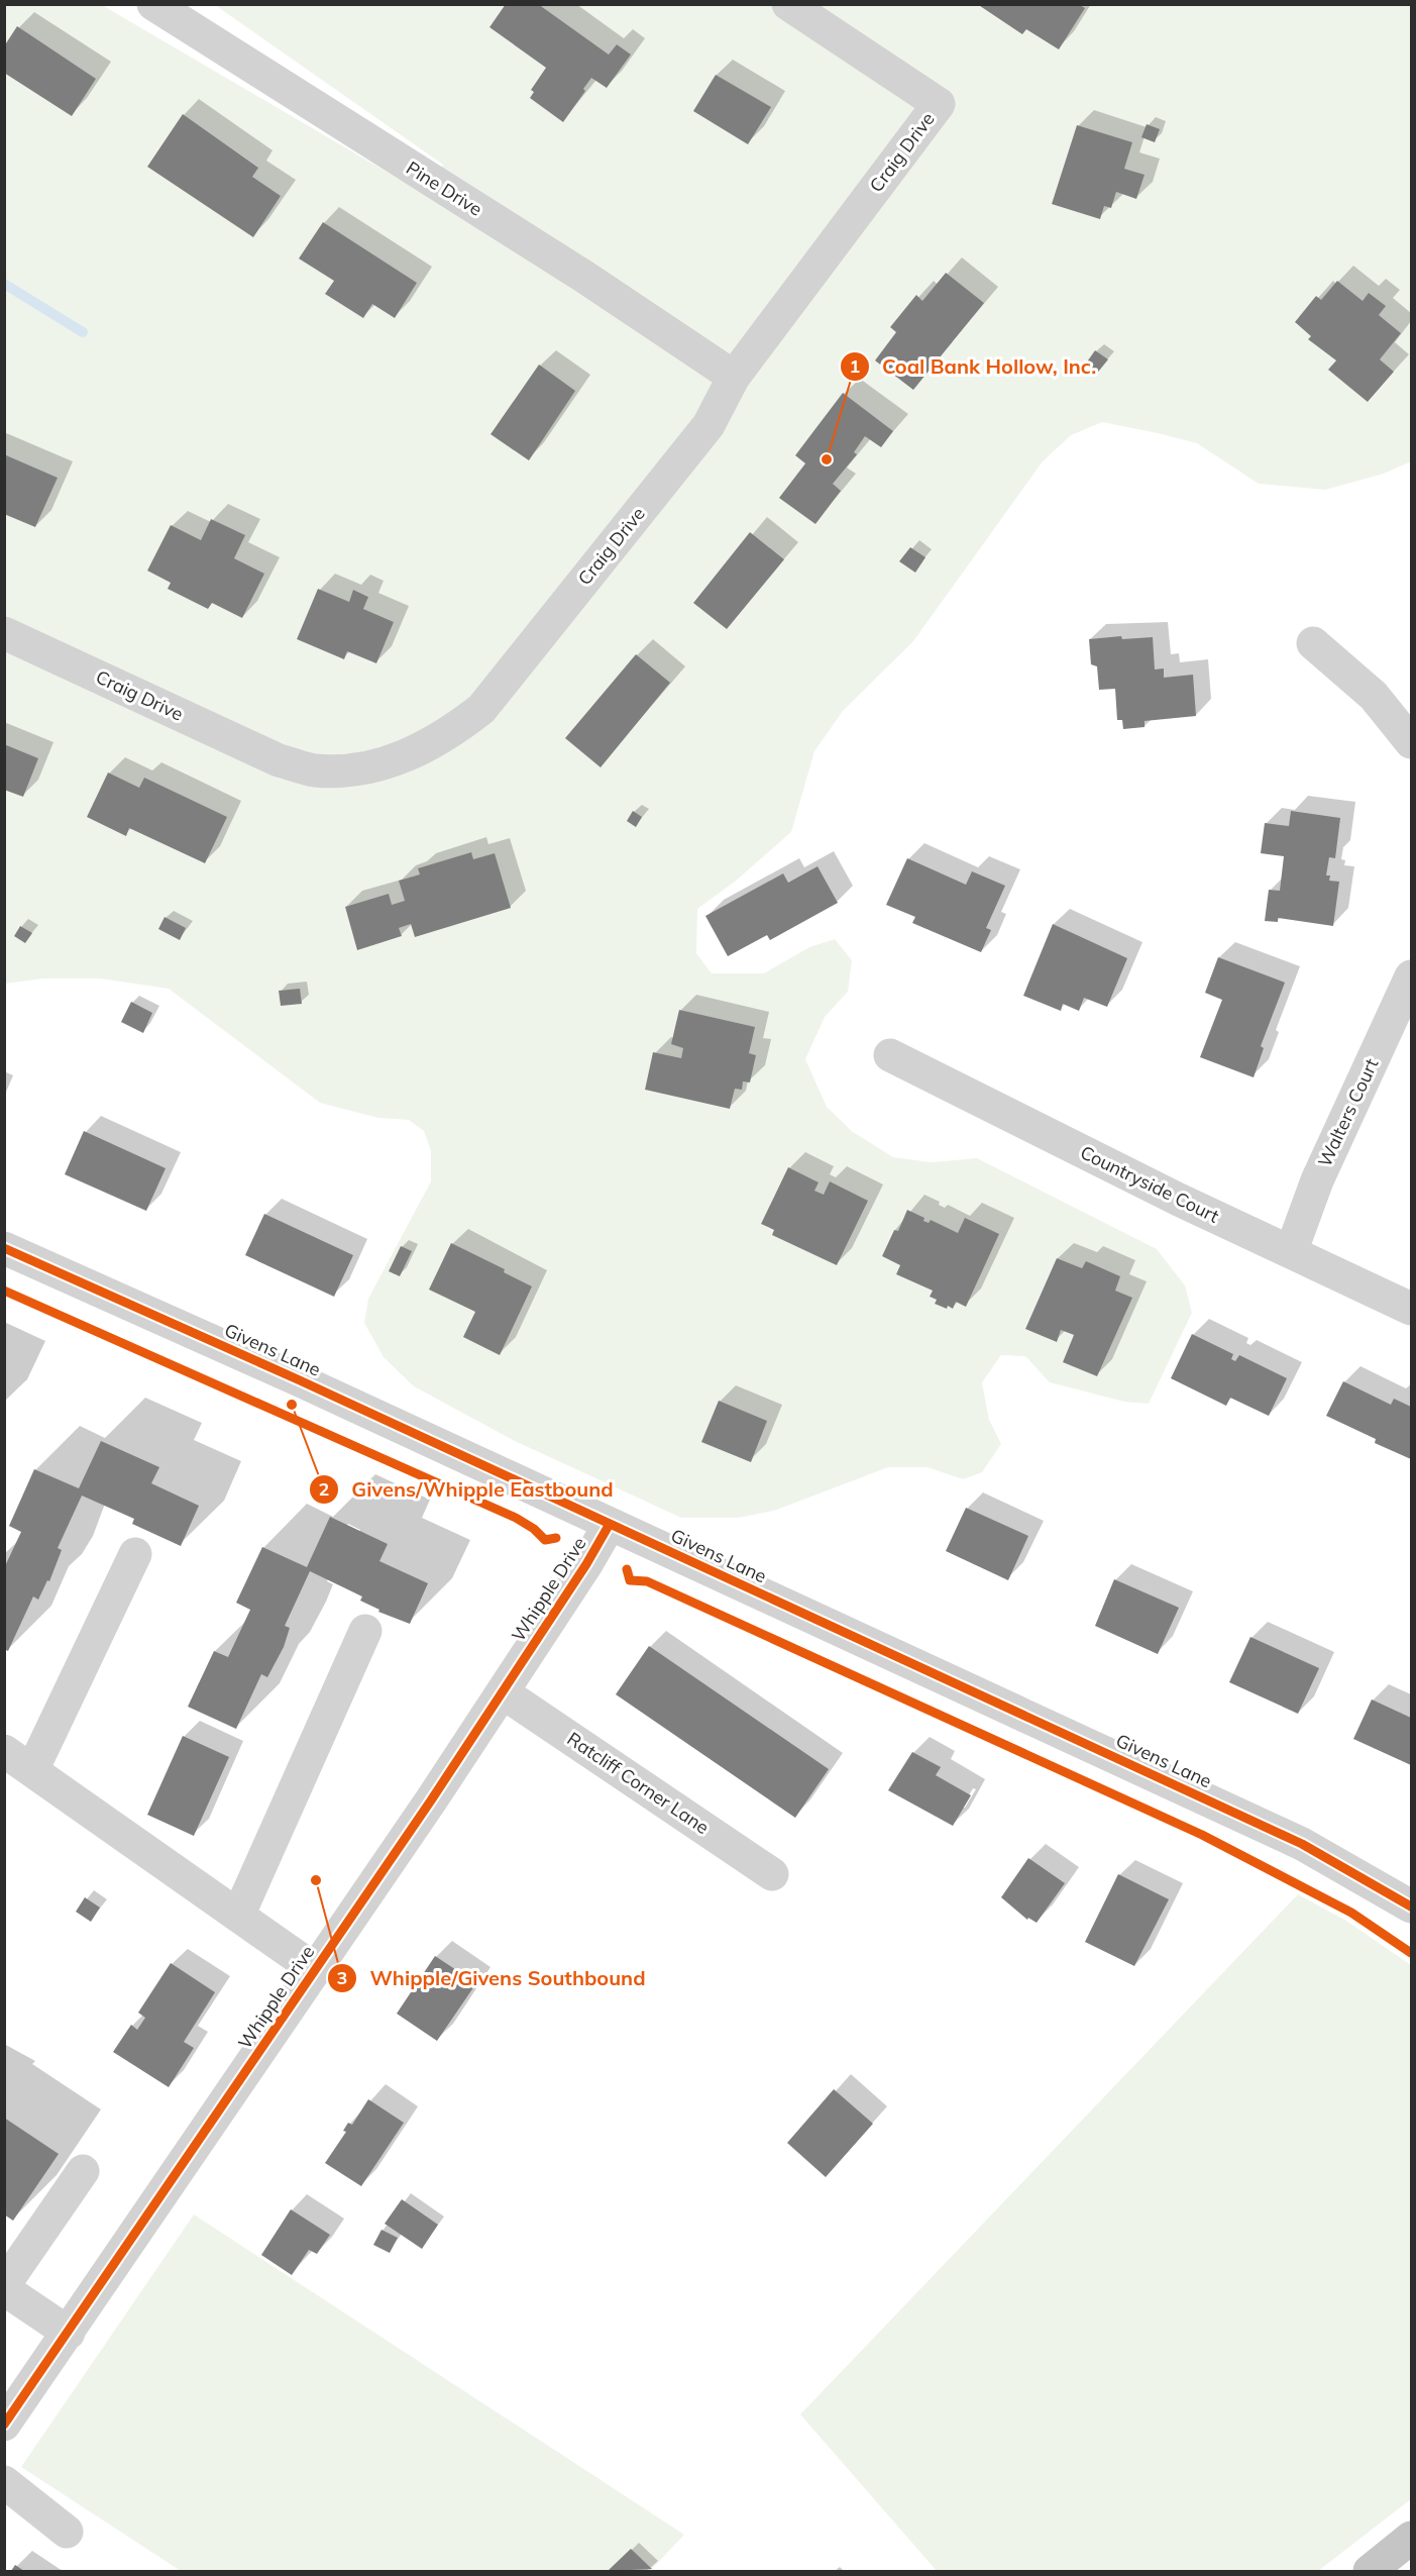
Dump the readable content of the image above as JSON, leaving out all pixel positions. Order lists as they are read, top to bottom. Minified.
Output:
{"streets":{"street":["Craig Drive","Pine Drive","Walters Court","Countryside Court","Givens Lane","Whipple Drive","Ratcliff Corner Lane"]},"crossings":[["Craig Drive","Pine Drive"],["Walters Court","Countryside Court"],["Givens Lane","Whipple Drive"],["Whipple Drive","Ratcliff Corner Lane"]],"places":["Coal Bank Hollow, Inc.","Givens/Whipple Eastbound","Whipple/Givens Southbound"]}
